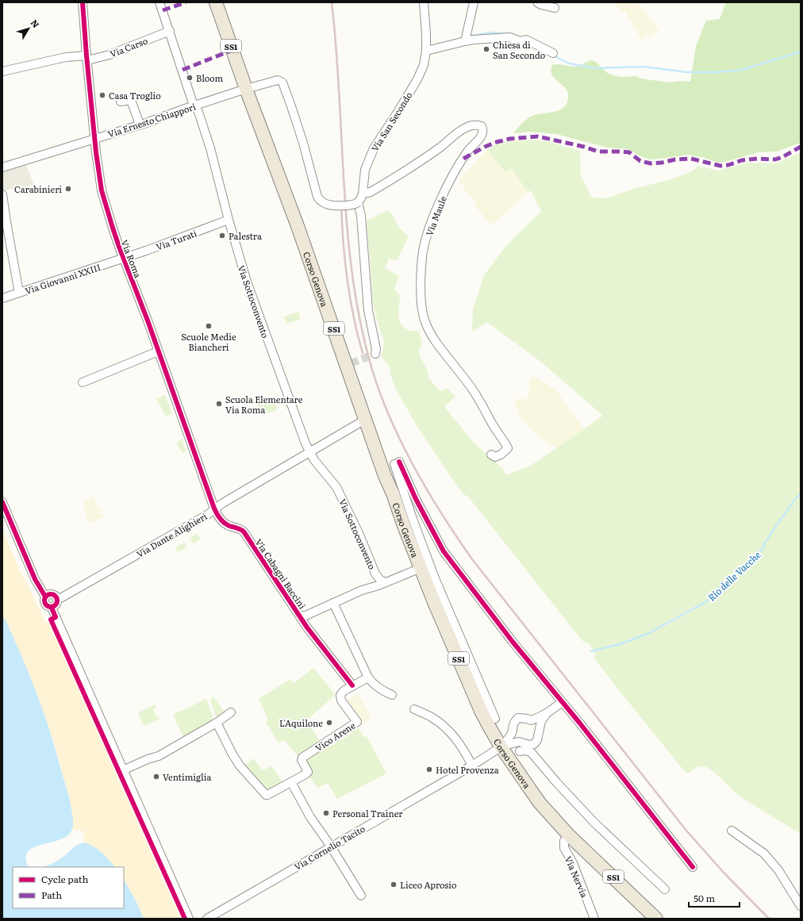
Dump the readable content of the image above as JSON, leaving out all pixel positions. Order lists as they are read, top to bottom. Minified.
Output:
{"streets":{"main road":["SS1","Corso Genova"],"street":["Via Carso","Via Ernesto Chiappori","Via San Secondo","Via Maule","Via Turati","Via Roma","Via Giovanni XXIII","Via Sottoconvento","Via Dante Alighieri","Via Cabagni Baccini","Vico Arene","Via Cornelio Tacito","Via Nervia"]},"crossings":[["SS1","Via Ernesto Chiappori"],["SS1","Corso Genova"],["Via Carso","Via Roma"],["Via Carso","Via Sottoconvento"],["Via Ernesto Chiappori","Via San Secondo"],["Via Ernesto Chiappori","Via Roma"],["Via Ernesto Chiappori","Corso Genova"],["Via Ernesto Chiappori","Via Sottoconvento"],["Via San Secondo","Via Maule"],["Via Turati","Via Roma"],["Via Turati","Via Giovanni XXIII"],["Via Turati","Via Sottoconvento"],["Via Roma","Via Giovanni XXIII"],["Via Roma","Via Dante Alighieri"],["Via Roma","Via Cabagni Baccini"],["Corso Genova","Via Dante Alighieri"],["Corso Genova","Via Cabagni Baccini"],["Corso Genova","Via Cornelio Tacito"],["Corso Genova","Via Nervia"],["Via Sottoconvento","Via Dante Alighieri"],["Via Sottoconvento","Via Cabagni Baccini"],["Via Dante Alighieri","Via Cabagni Baccini"],["Via Cabagni Baccini","Vico Arene"]],"water":["Rio delle Vacche"],"places":["Chiesa di San Secondo","Bloom","Casa Troglio","Carabinieri","Palestra","Scuole Medie Biancheri","Scuola Elementare Via Roma","L'Aquilone","Hotel Provenza","Ventimiglia","Personal Trainer","Liceo Aprosio"],"legend":["Cycle path","Path"],"scale_bar":"50 m","north":"top right"}
